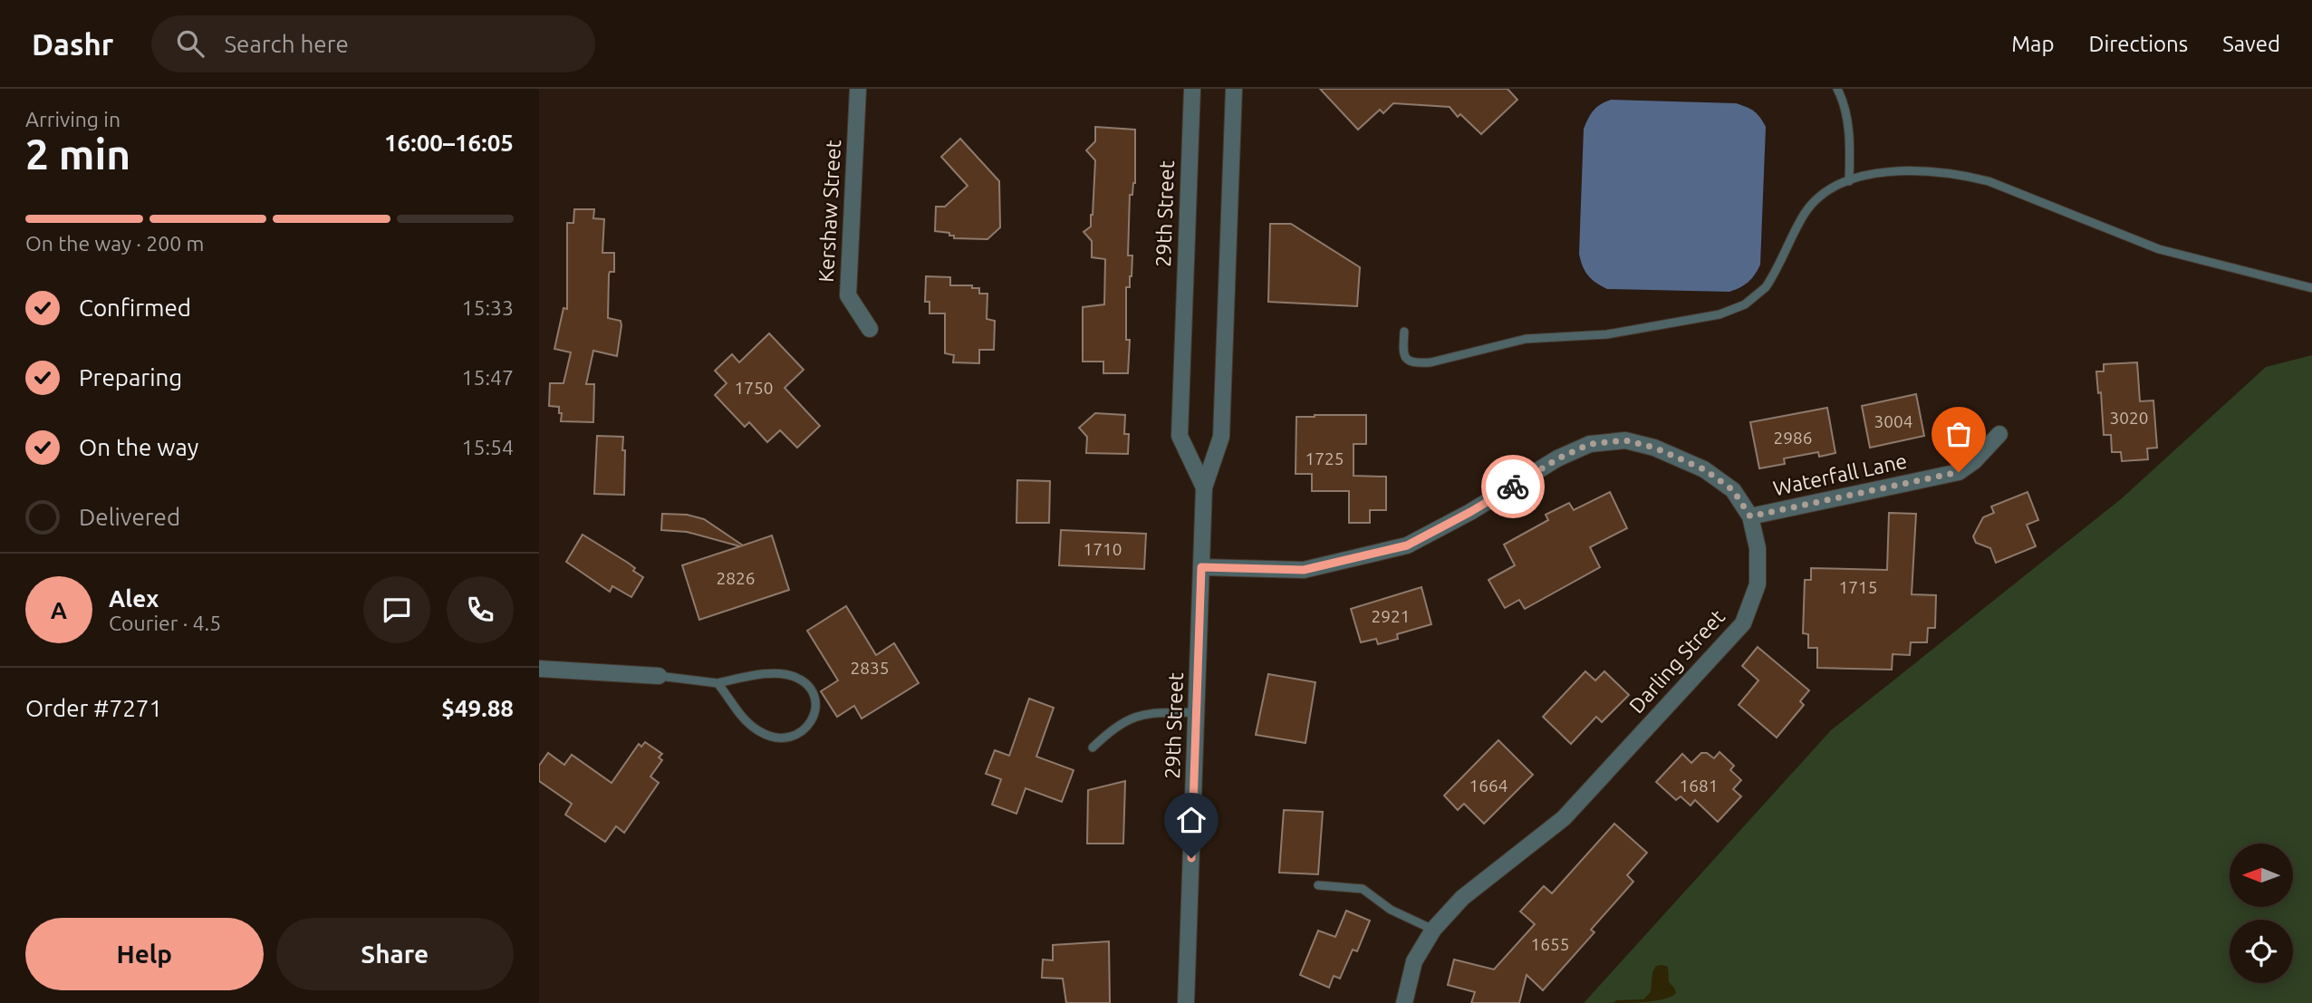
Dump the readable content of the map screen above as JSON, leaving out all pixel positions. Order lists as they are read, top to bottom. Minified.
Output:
{"streets":{"street":["Kershaw Street","29th Street","Waterfall Lane","Darling Street"]},"crossings":[["29th Street","Darling Street"],["Waterfall Lane","Darling Street"]],"house_numbers":["1750","3020","3004","2986","1725","1710","2826","1715","2921","2835","1664","1681","1655"],"north":"left","page":{"header":"Dashr","search":"Search here","nav":["Map","Directions","Saved"],"heading":["2 min","Arriving in","16:00–16:05"],"panel":["Alex","Courier · 4.5","Order #7271","$49.88"],"bar":"On the way · 200 m","list":[["Confirmed","15:33"],["Preparing","15:47"],["On the way","15:54"],"Delivered"],"round":"A","buttons":["Help","Share"]}}
